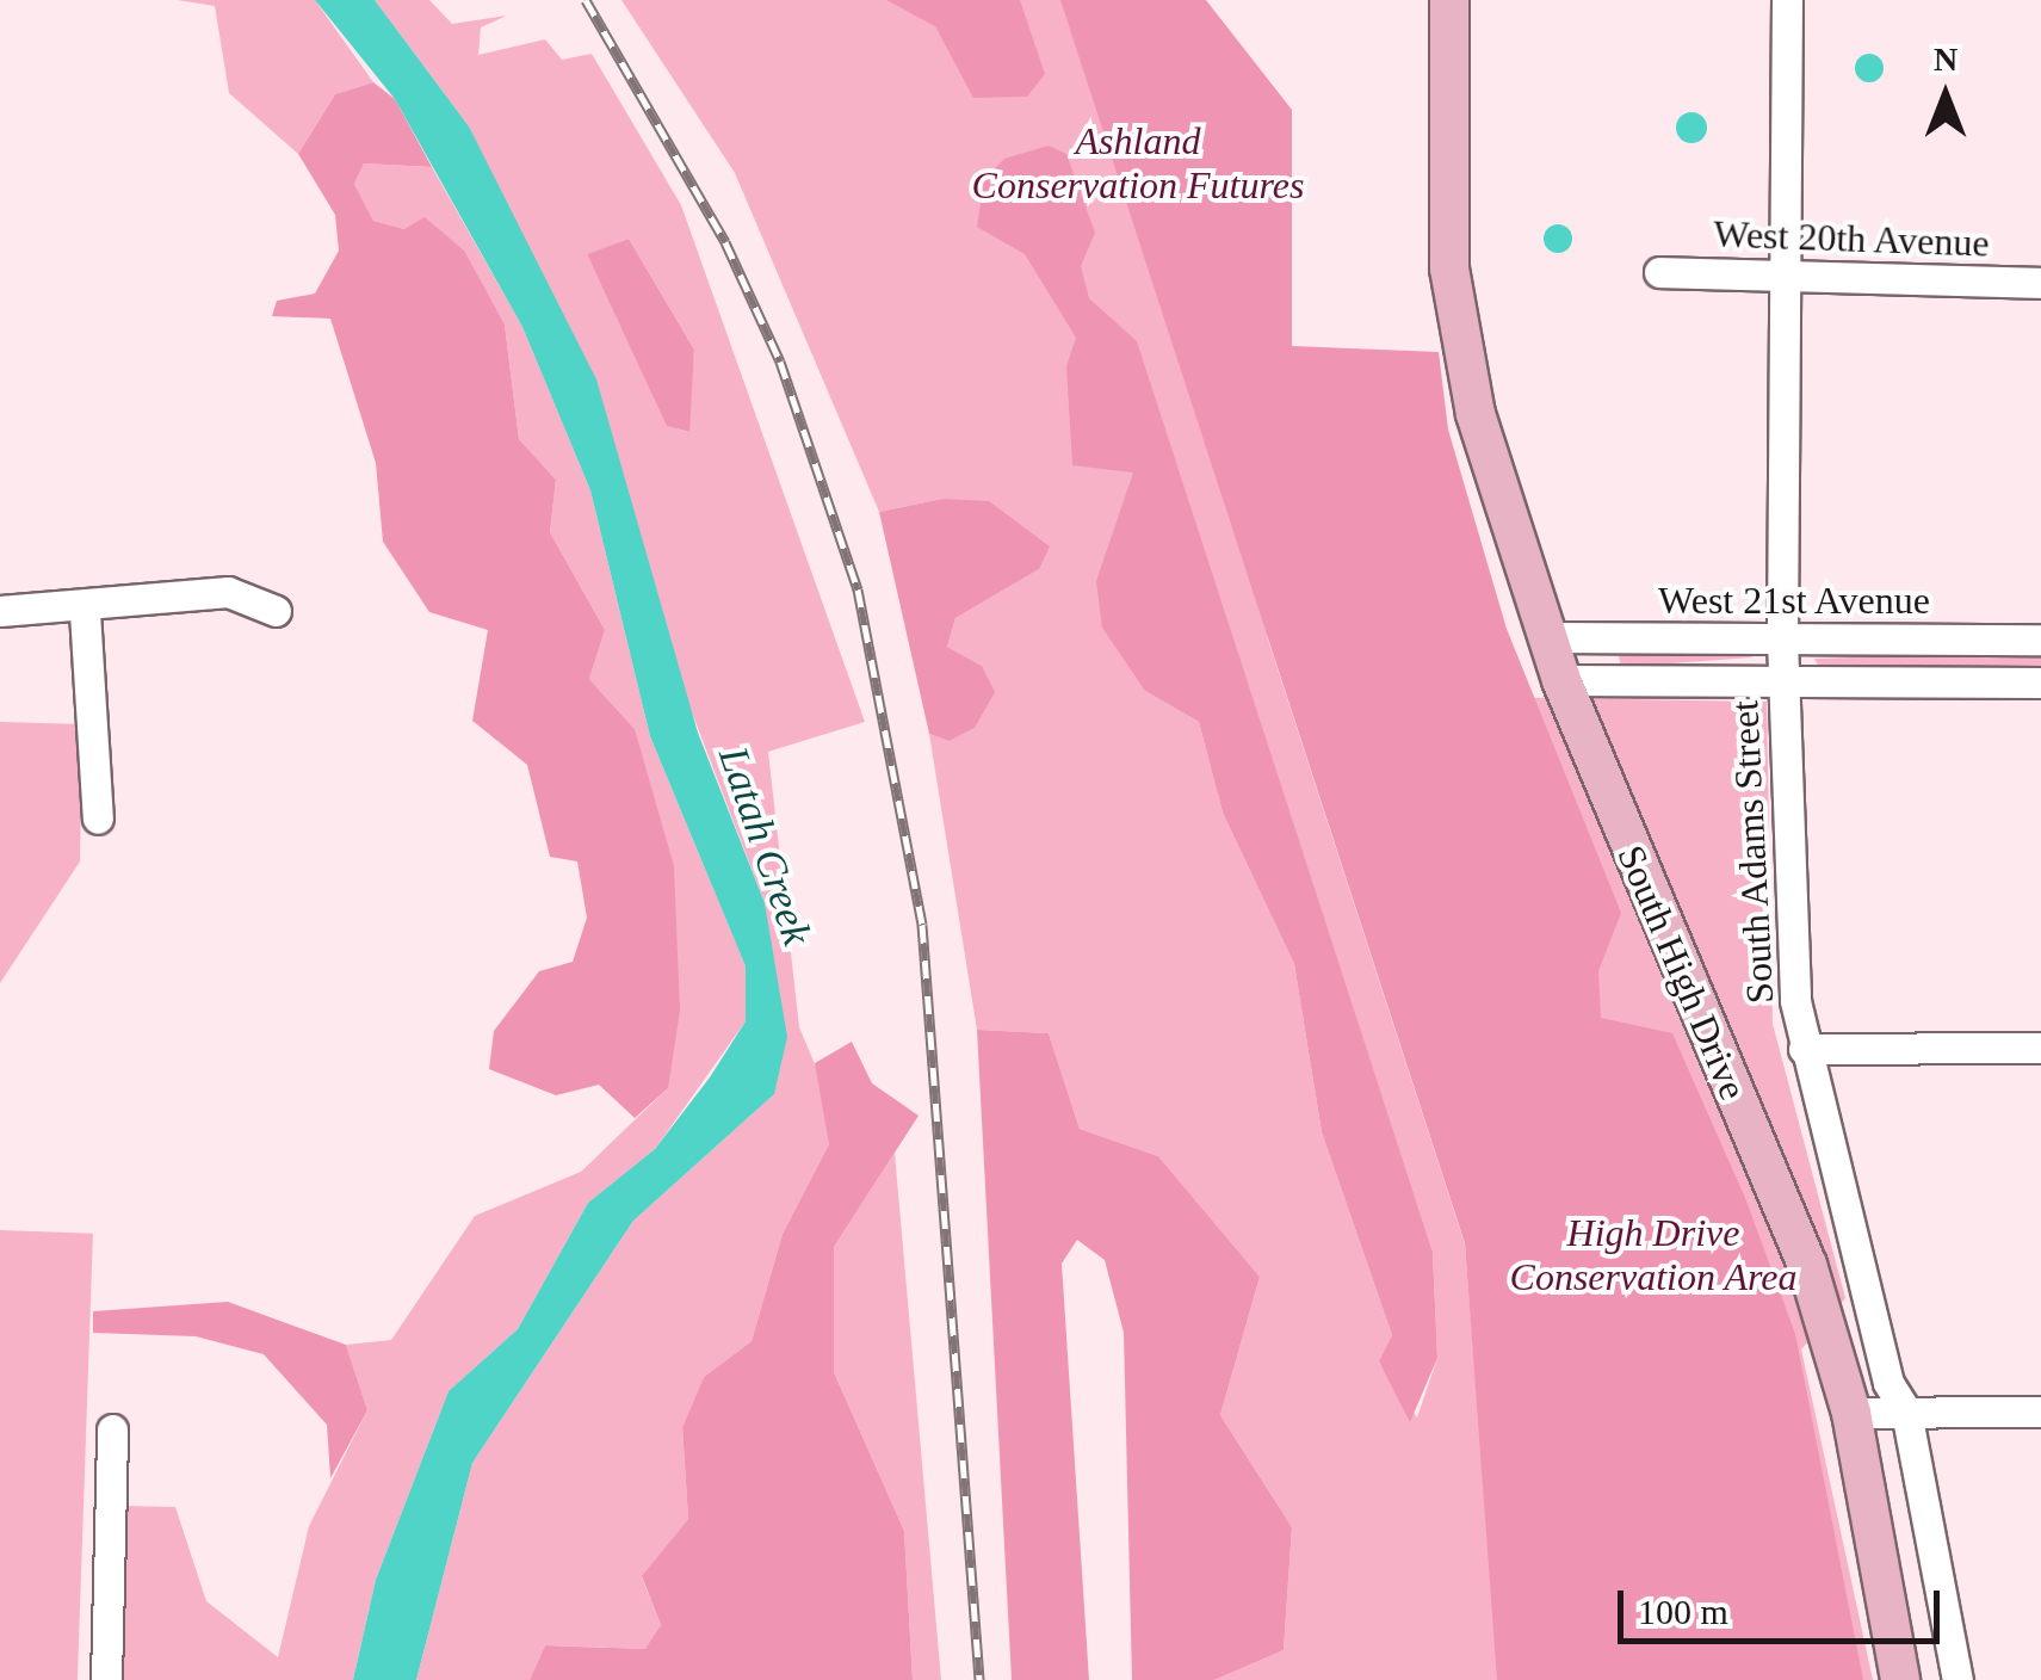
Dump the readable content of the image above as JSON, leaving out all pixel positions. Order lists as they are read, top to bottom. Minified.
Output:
{"streets":{"main road":["South High Drive"],"street":["West 20th Avenue","West 21st Avenue","South Adams Street"]},"crossings":[["West 20th Avenue","South Adams Street"],["West 21st Avenue","South Adams Street"],["West 21st Avenue","South High Drive"]],"water":["Latah Creek"],"parks":["Ashland Conservation Futures","High Drive Conservation Area"],"scale_bar":"100 m","north":"top"}
